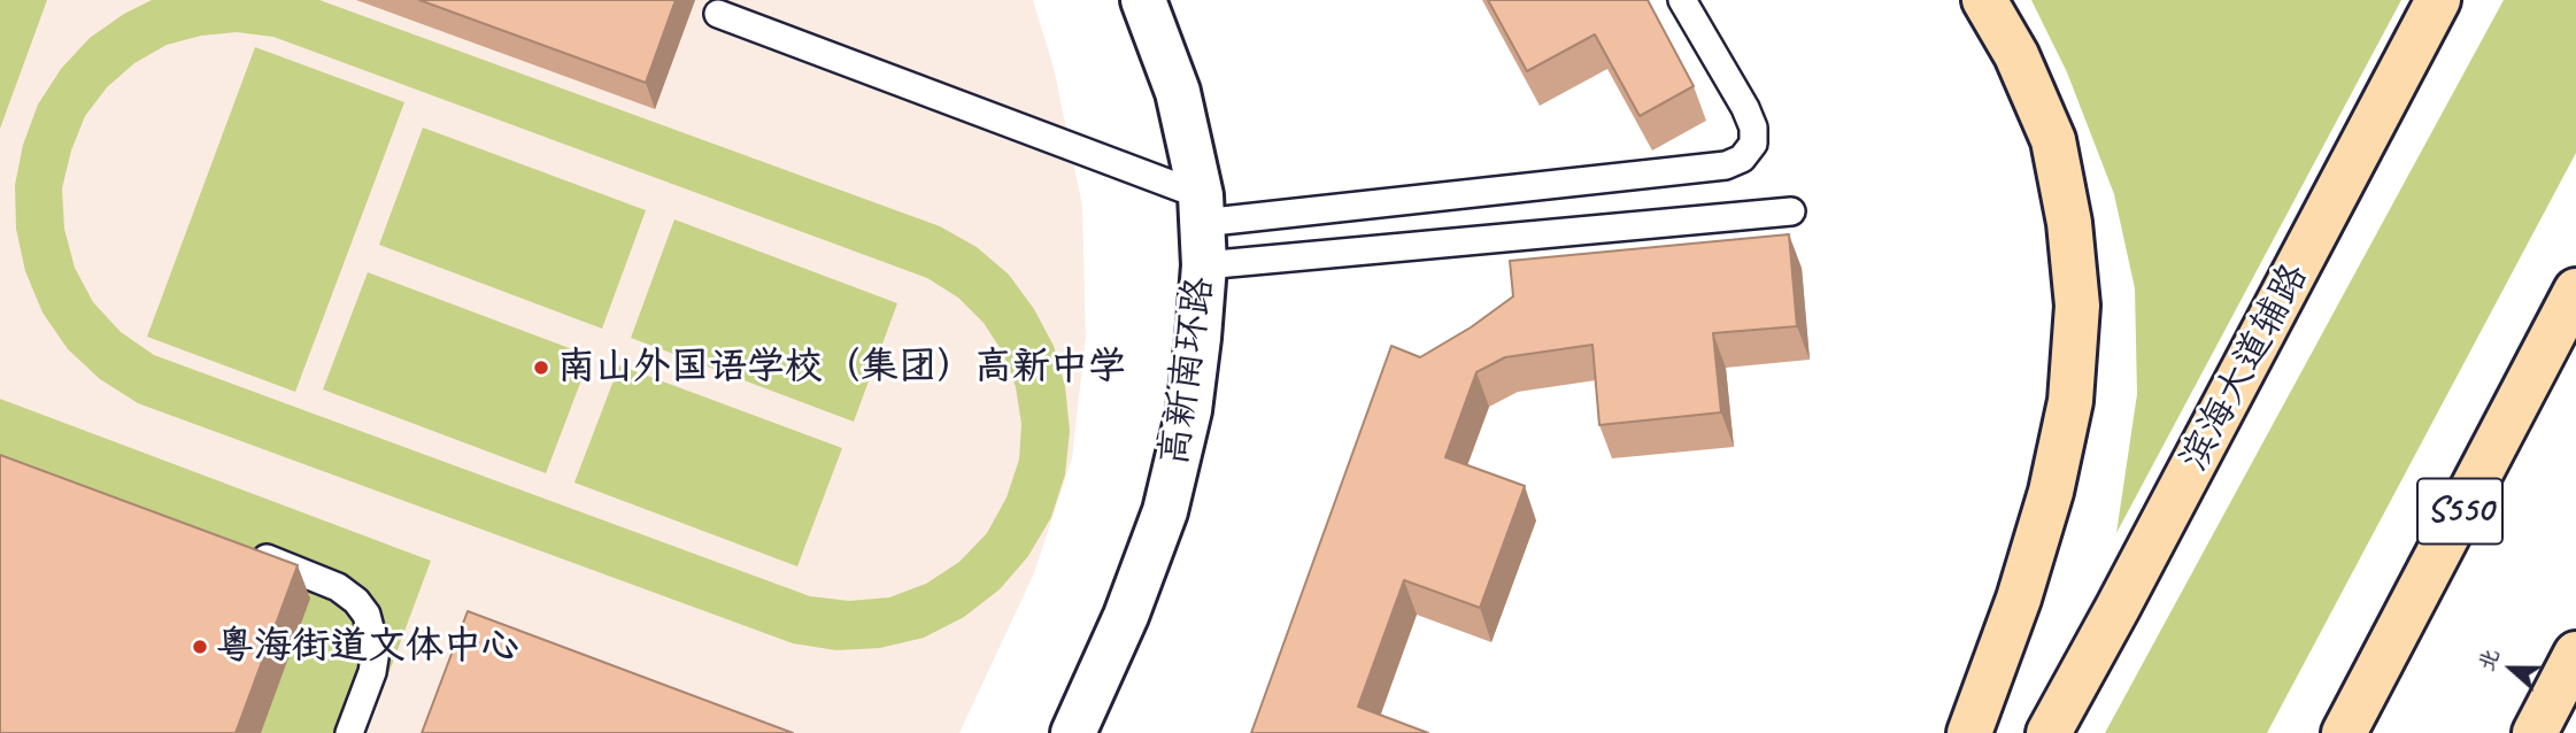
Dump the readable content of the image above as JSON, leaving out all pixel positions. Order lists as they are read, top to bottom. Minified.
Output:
{"streets":{"main road":["滨海大道辅路","S550"],"street":["高新南环路"]},"places":["南山外国语学校（集团）高新中学","粤海街道文体中心"],"north":"left"}
